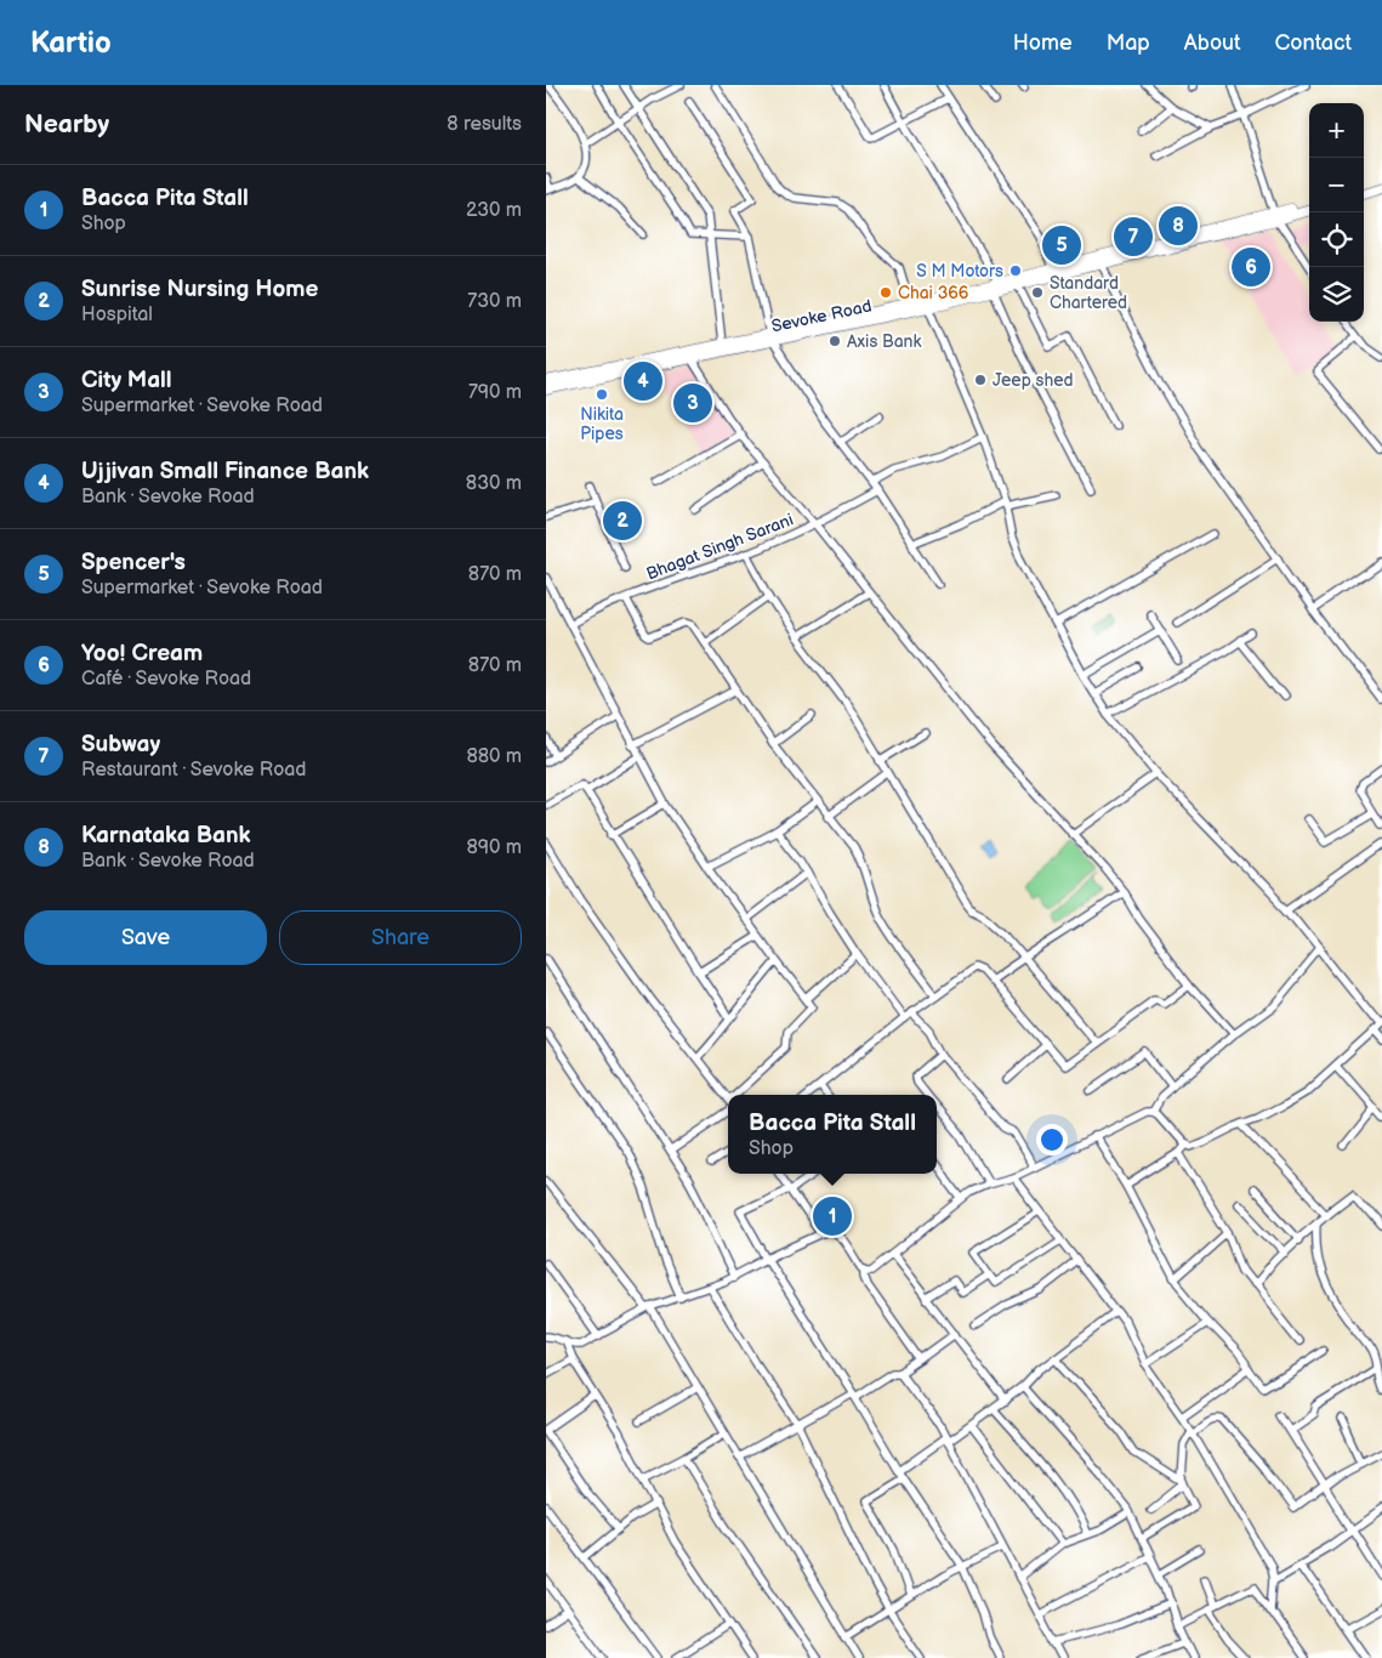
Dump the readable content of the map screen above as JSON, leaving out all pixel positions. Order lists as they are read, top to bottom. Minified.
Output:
{"streets":{"main road":["Sevoke Road"],"street":["Bhagat Singh Sarani"]},"places":["S M Motors","Chai 366","Standard Chartered","Axis Bank","Jeep shed","Nikita Pipes"],"page":{"header":"Kartio","nav":["Home","Map","About","Contact"],"heading":["Nearby","8 results"],"map_buttons":["+","−"],"list":[{"mark":"1","name":"Bacca Pita Stall","note":"Shop","value":"230 m"},{"mark":"2","name":"Sunrise Nursing Home","note":"Hospital","value":"730 m"},{"mark":"3","name":"City Mall","note":"Supermarket · Sevoke Road","value":"790 m"},{"mark":"4","name":"Ujjivan Small Finance Bank","note":"Bank · Sevoke Road","value":"830 m"},{"mark":"5","name":"Spencer's","note":"Supermarket · Sevoke Road","value":"870 m"},{"mark":"6","name":"Yoo! Cream","note":"Café · Sevoke Road","value":"870 m"},{"mark":"7","name":"Subway","note":"Restaurant · Sevoke Road","value":"880 m"},{"mark":"8","name":"Karnataka Bank","note":"Bank · Sevoke Road","value":"890 m"}],"pins":["8","7","5","6","4","3","2","1"],"buttons":["Save","Share"],"popup":["Bacca Pita Stall","Shop"]}}
